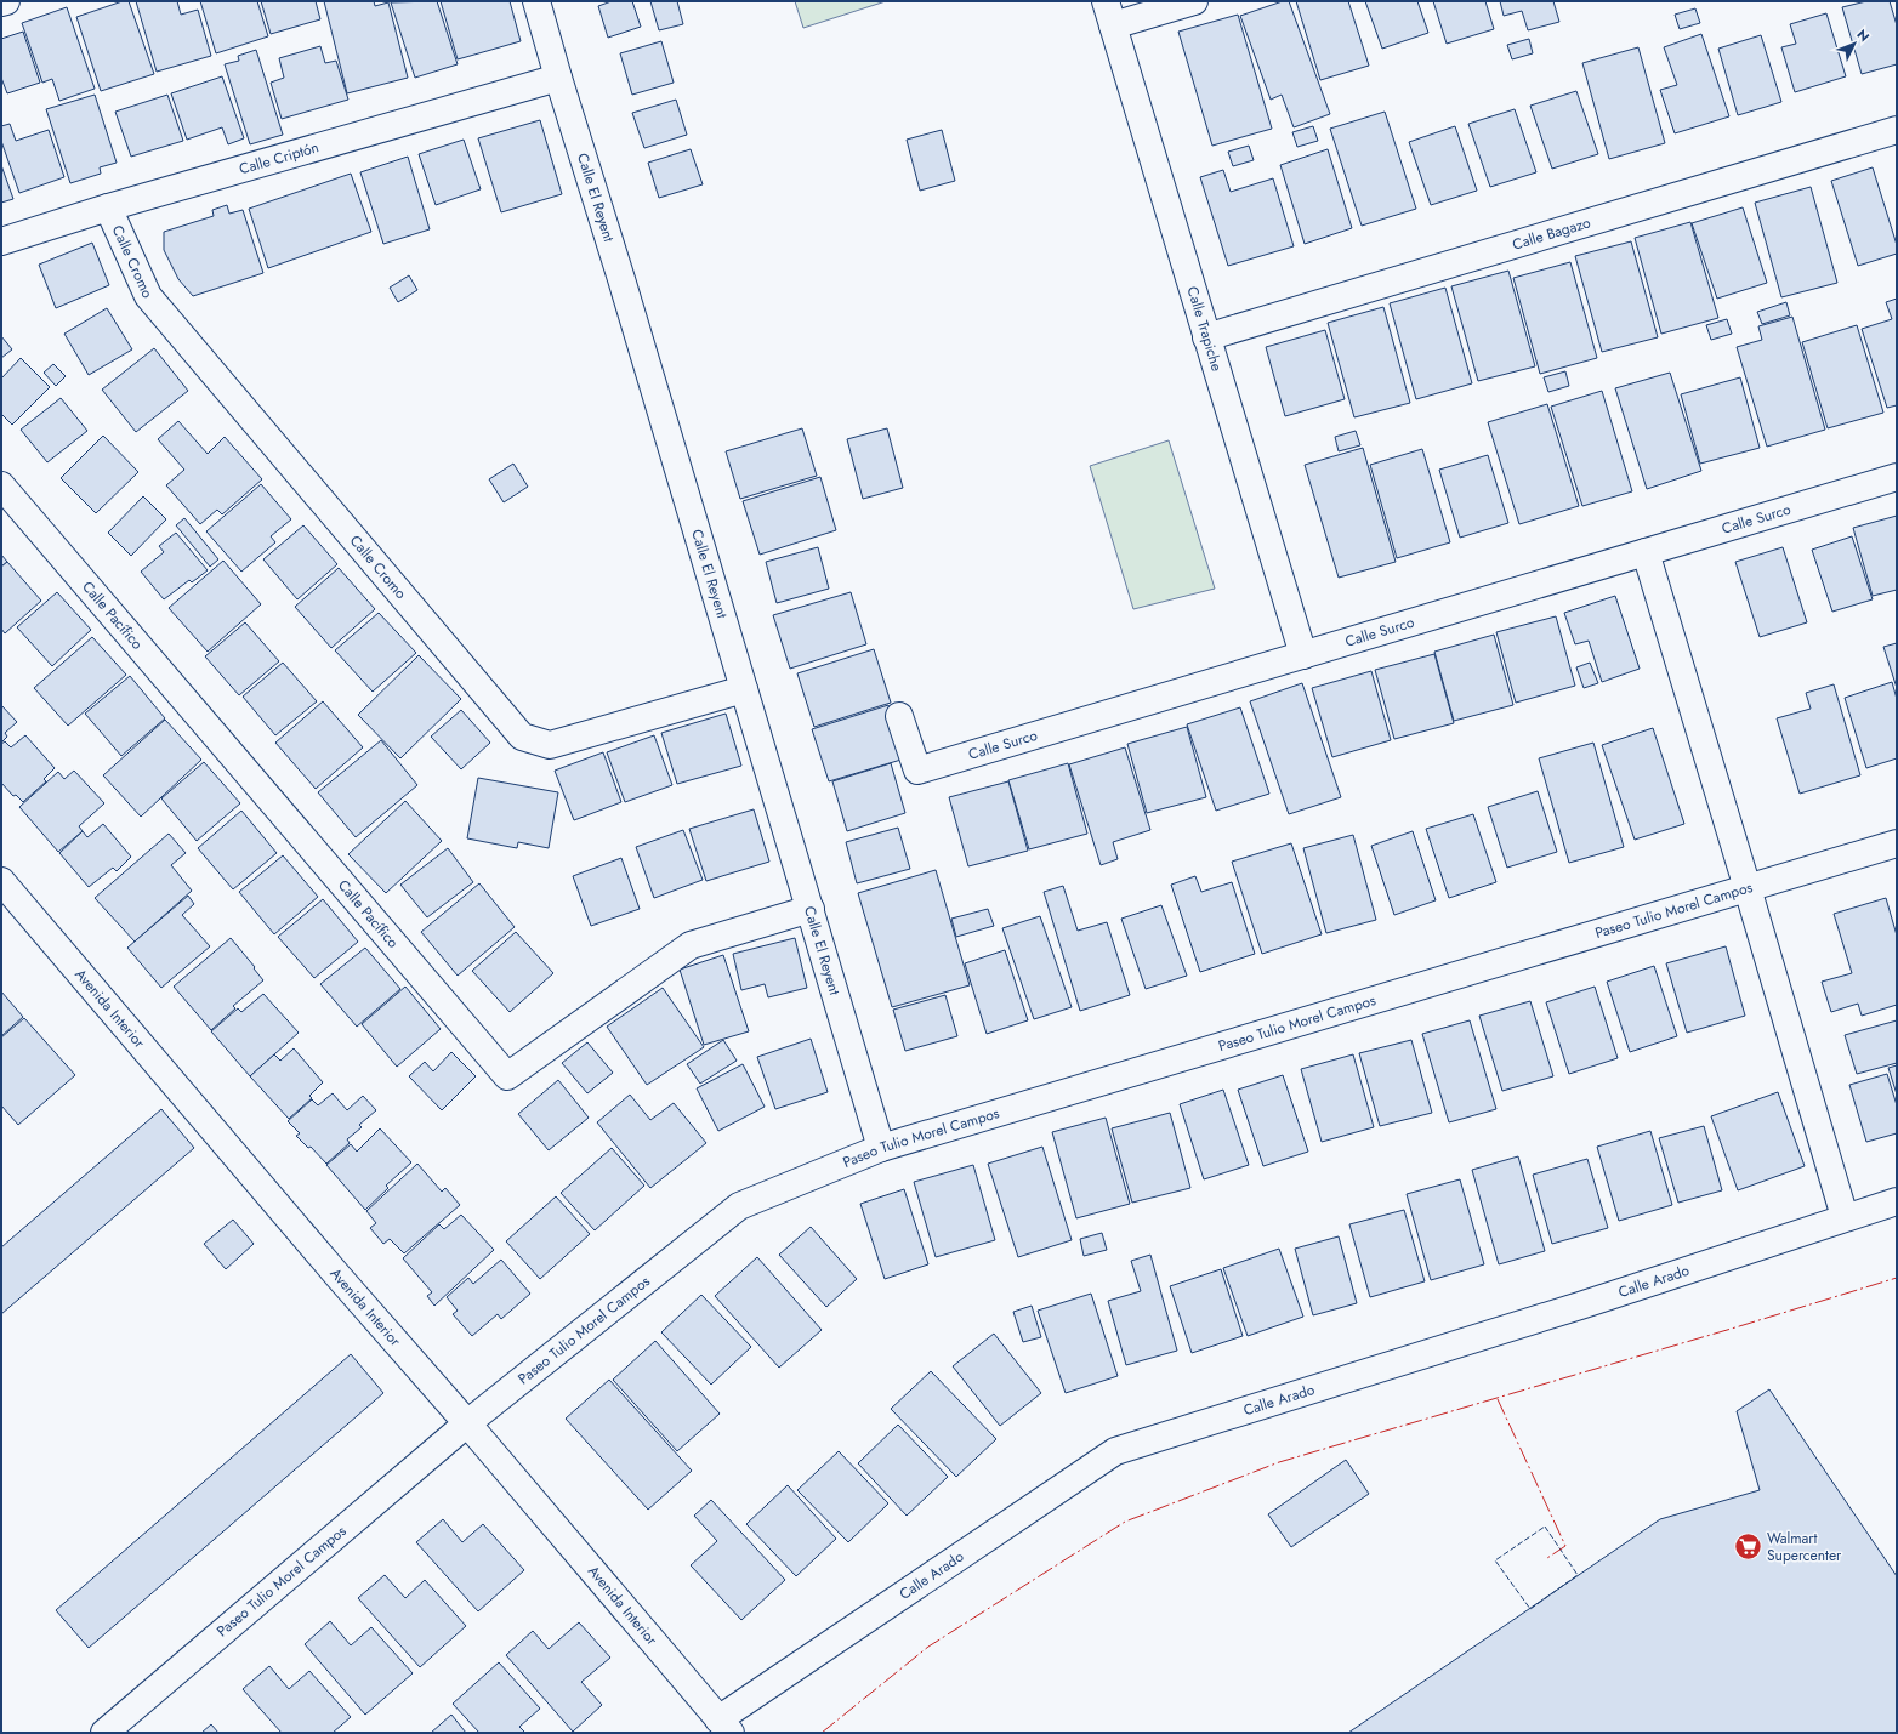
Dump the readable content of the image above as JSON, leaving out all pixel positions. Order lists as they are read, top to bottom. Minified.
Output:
{"streets":{"street":["Calle Criptón","Calle El Reyent","Calle Bagazo","Calle Cromo","Calle Trapiche","Calle Surco","Calle Pacífico","Paseo Tulio Morel Campos","Avenida Interior","Calle Arado"]},"crossings":[["Calle Criptón","Calle El Reyent"],["Calle Criptón","Calle Cromo"],["Calle El Reyent","Calle Cromo"],["Calle El Reyent","Calle Pacífico"],["Calle El Reyent","Paseo Tulio Morel Campos"],["Calle Bagazo","Calle Trapiche"],["Calle Trapiche","Calle Surco"],["Paseo Tulio Morel Campos","Avenida Interior"],["Avenida Interior","Calle Arado"]],"places":{"supermarket":["Walmart Supercenter"]},"north":"top right"}
